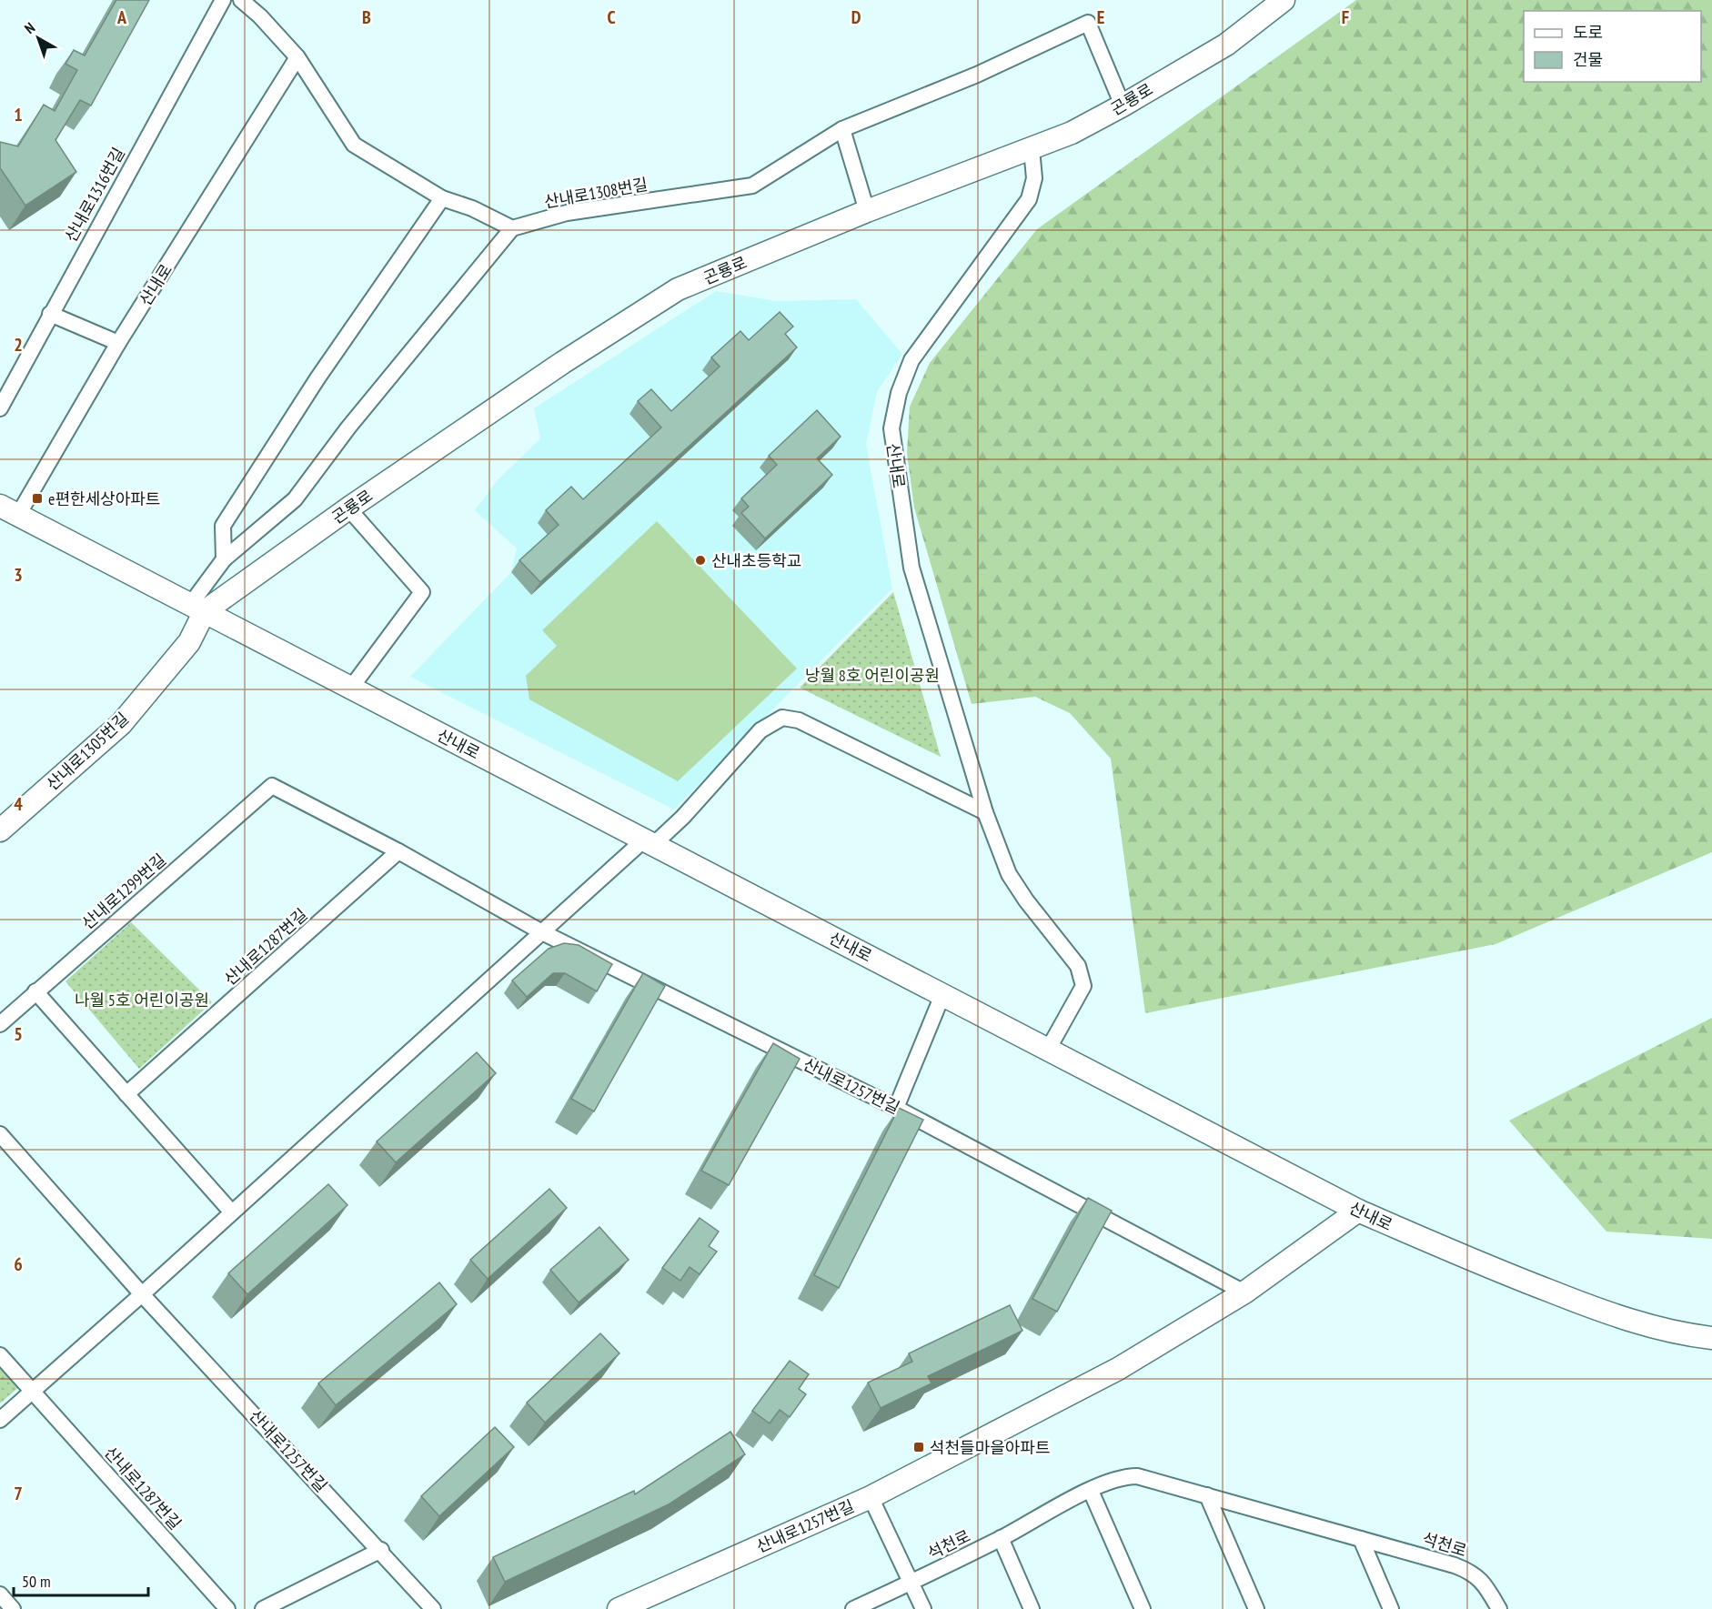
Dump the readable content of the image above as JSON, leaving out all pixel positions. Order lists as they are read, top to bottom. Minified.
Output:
{"streets":{"main road":["곤룡로","산내로","산내로1305번길","산내로1257번길"],"street":["산내로1308번길","산내로1316번길","산내로1299번길","산내로1287번길","석천로"]},"crossings":[["곤룡로","산내로1308번길"],["곤룡로","산내로"],["곤룡로","산내로1305번길"],["산내로","산내로1305번길"],["산내로","산내로1257번길"],["산내로1299번길","산내로1287번길"]],"parks":["낭월 8호 어린이공원","나월 5호 어린이공원"],"places":{"transit":["e편한세상아파트","석천들마을아파트"],"other":["산내초등학교"]},"legend":["도로","건물"],"scale_bar":"50 m","north":"top left","grid":{"columns":["A","B","C","D","E","F"],"rows":["1","2","3","4","5","6","7"]}}
